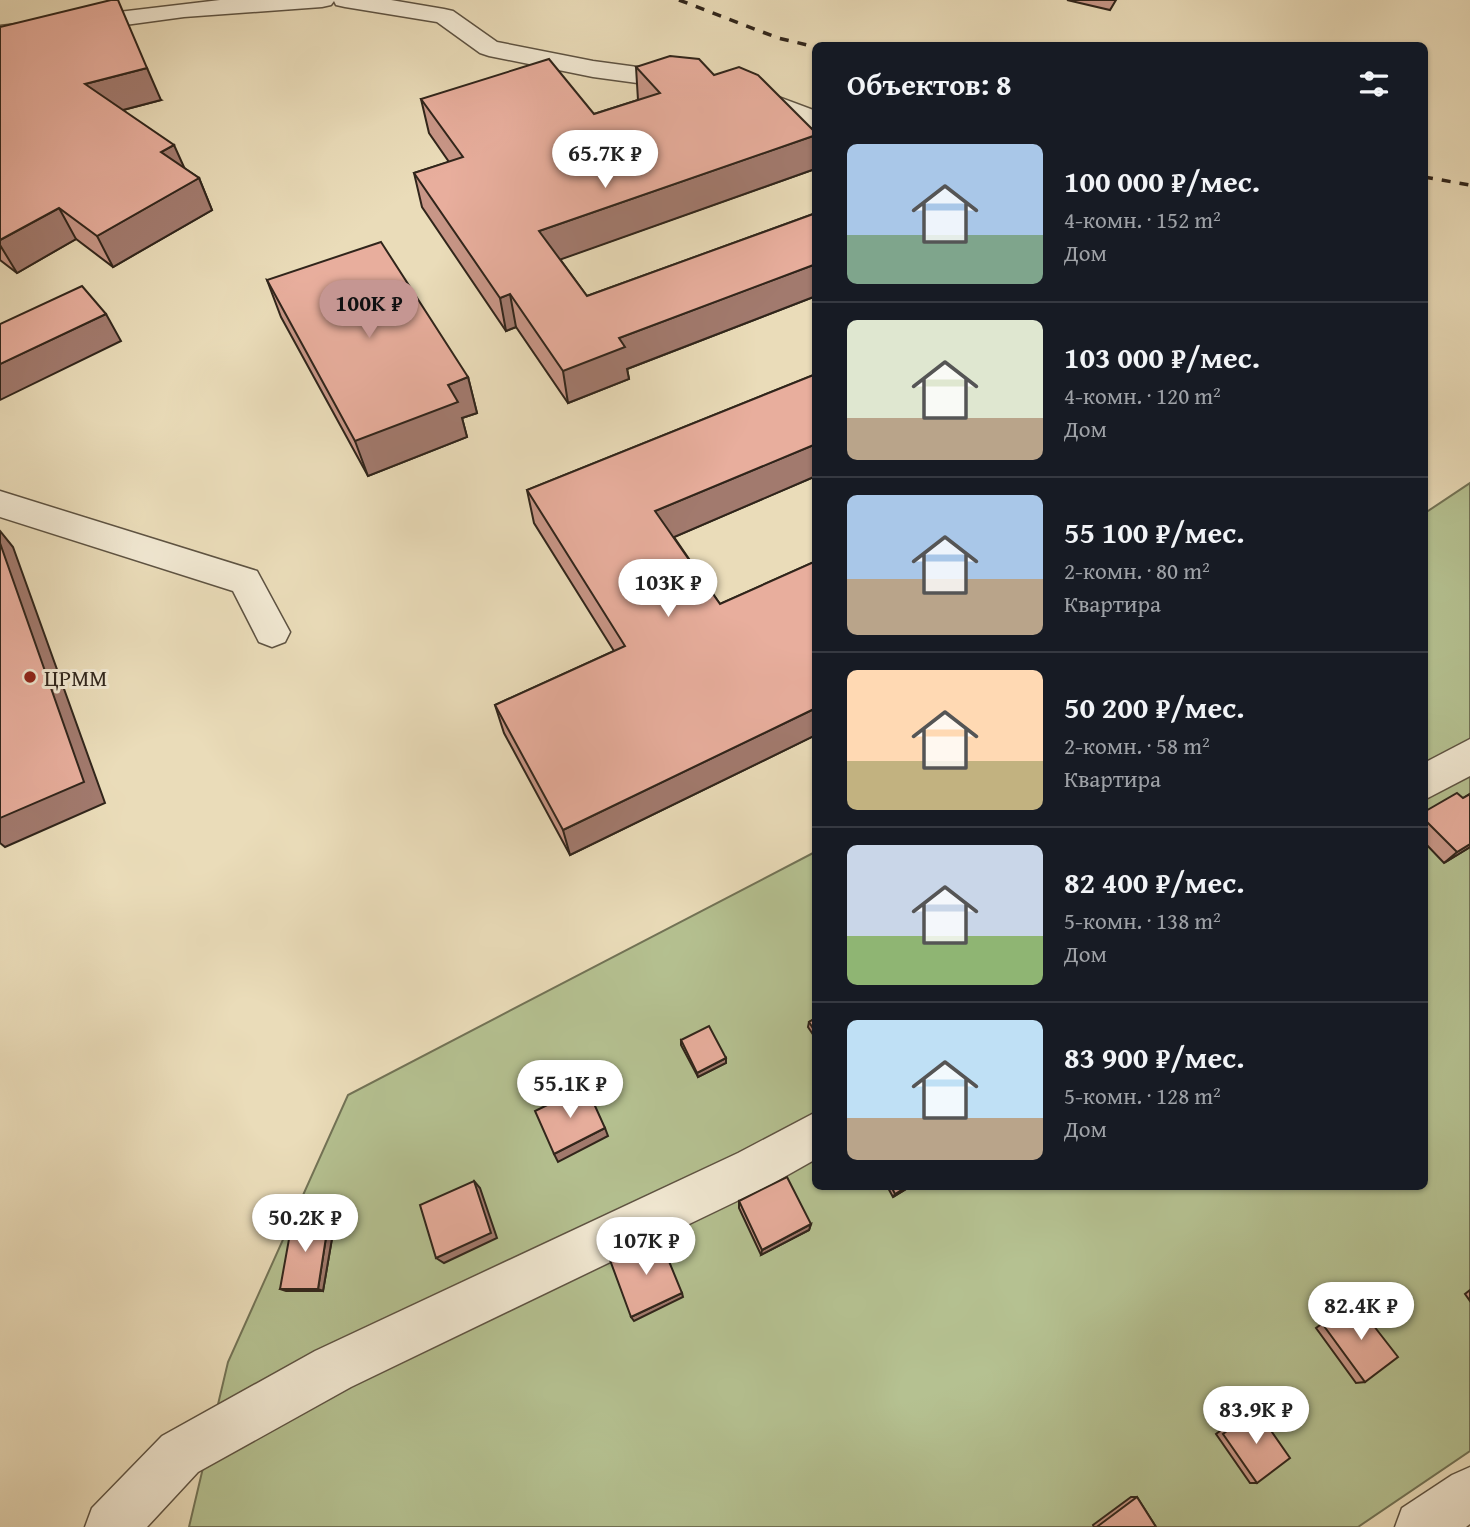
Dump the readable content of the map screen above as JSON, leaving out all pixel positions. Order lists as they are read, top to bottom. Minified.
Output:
{"places":["ЦРММ"],"page":{"heading":"Объектов: 8","list":[{"name":"100 000 ₽/мес.","note":"4-комн. · 152 m² · Дом"},{"name":"103 000 ₽/мес.","note":"4-комн. · 120 m² · Дом"},{"name":"55 100 ₽/мес.","note":"2-комн. · 80 m² · Квартира"},{"name":"50 200 ₽/мес.","note":"2-комн. · 58 m² · Квартира"},{"name":"82 400 ₽/мес.","note":"5-комн. · 138 m² · Дом"},{"name":"83 900 ₽/мес.","note":"5-комн. · 128 m² · Дом"}],"price":["65.7K ₽","100K ₽","103K ₽","55.1K ₽","50.2K ₽","107K ₽","82.4K ₽","83.9K ₽"]}}
